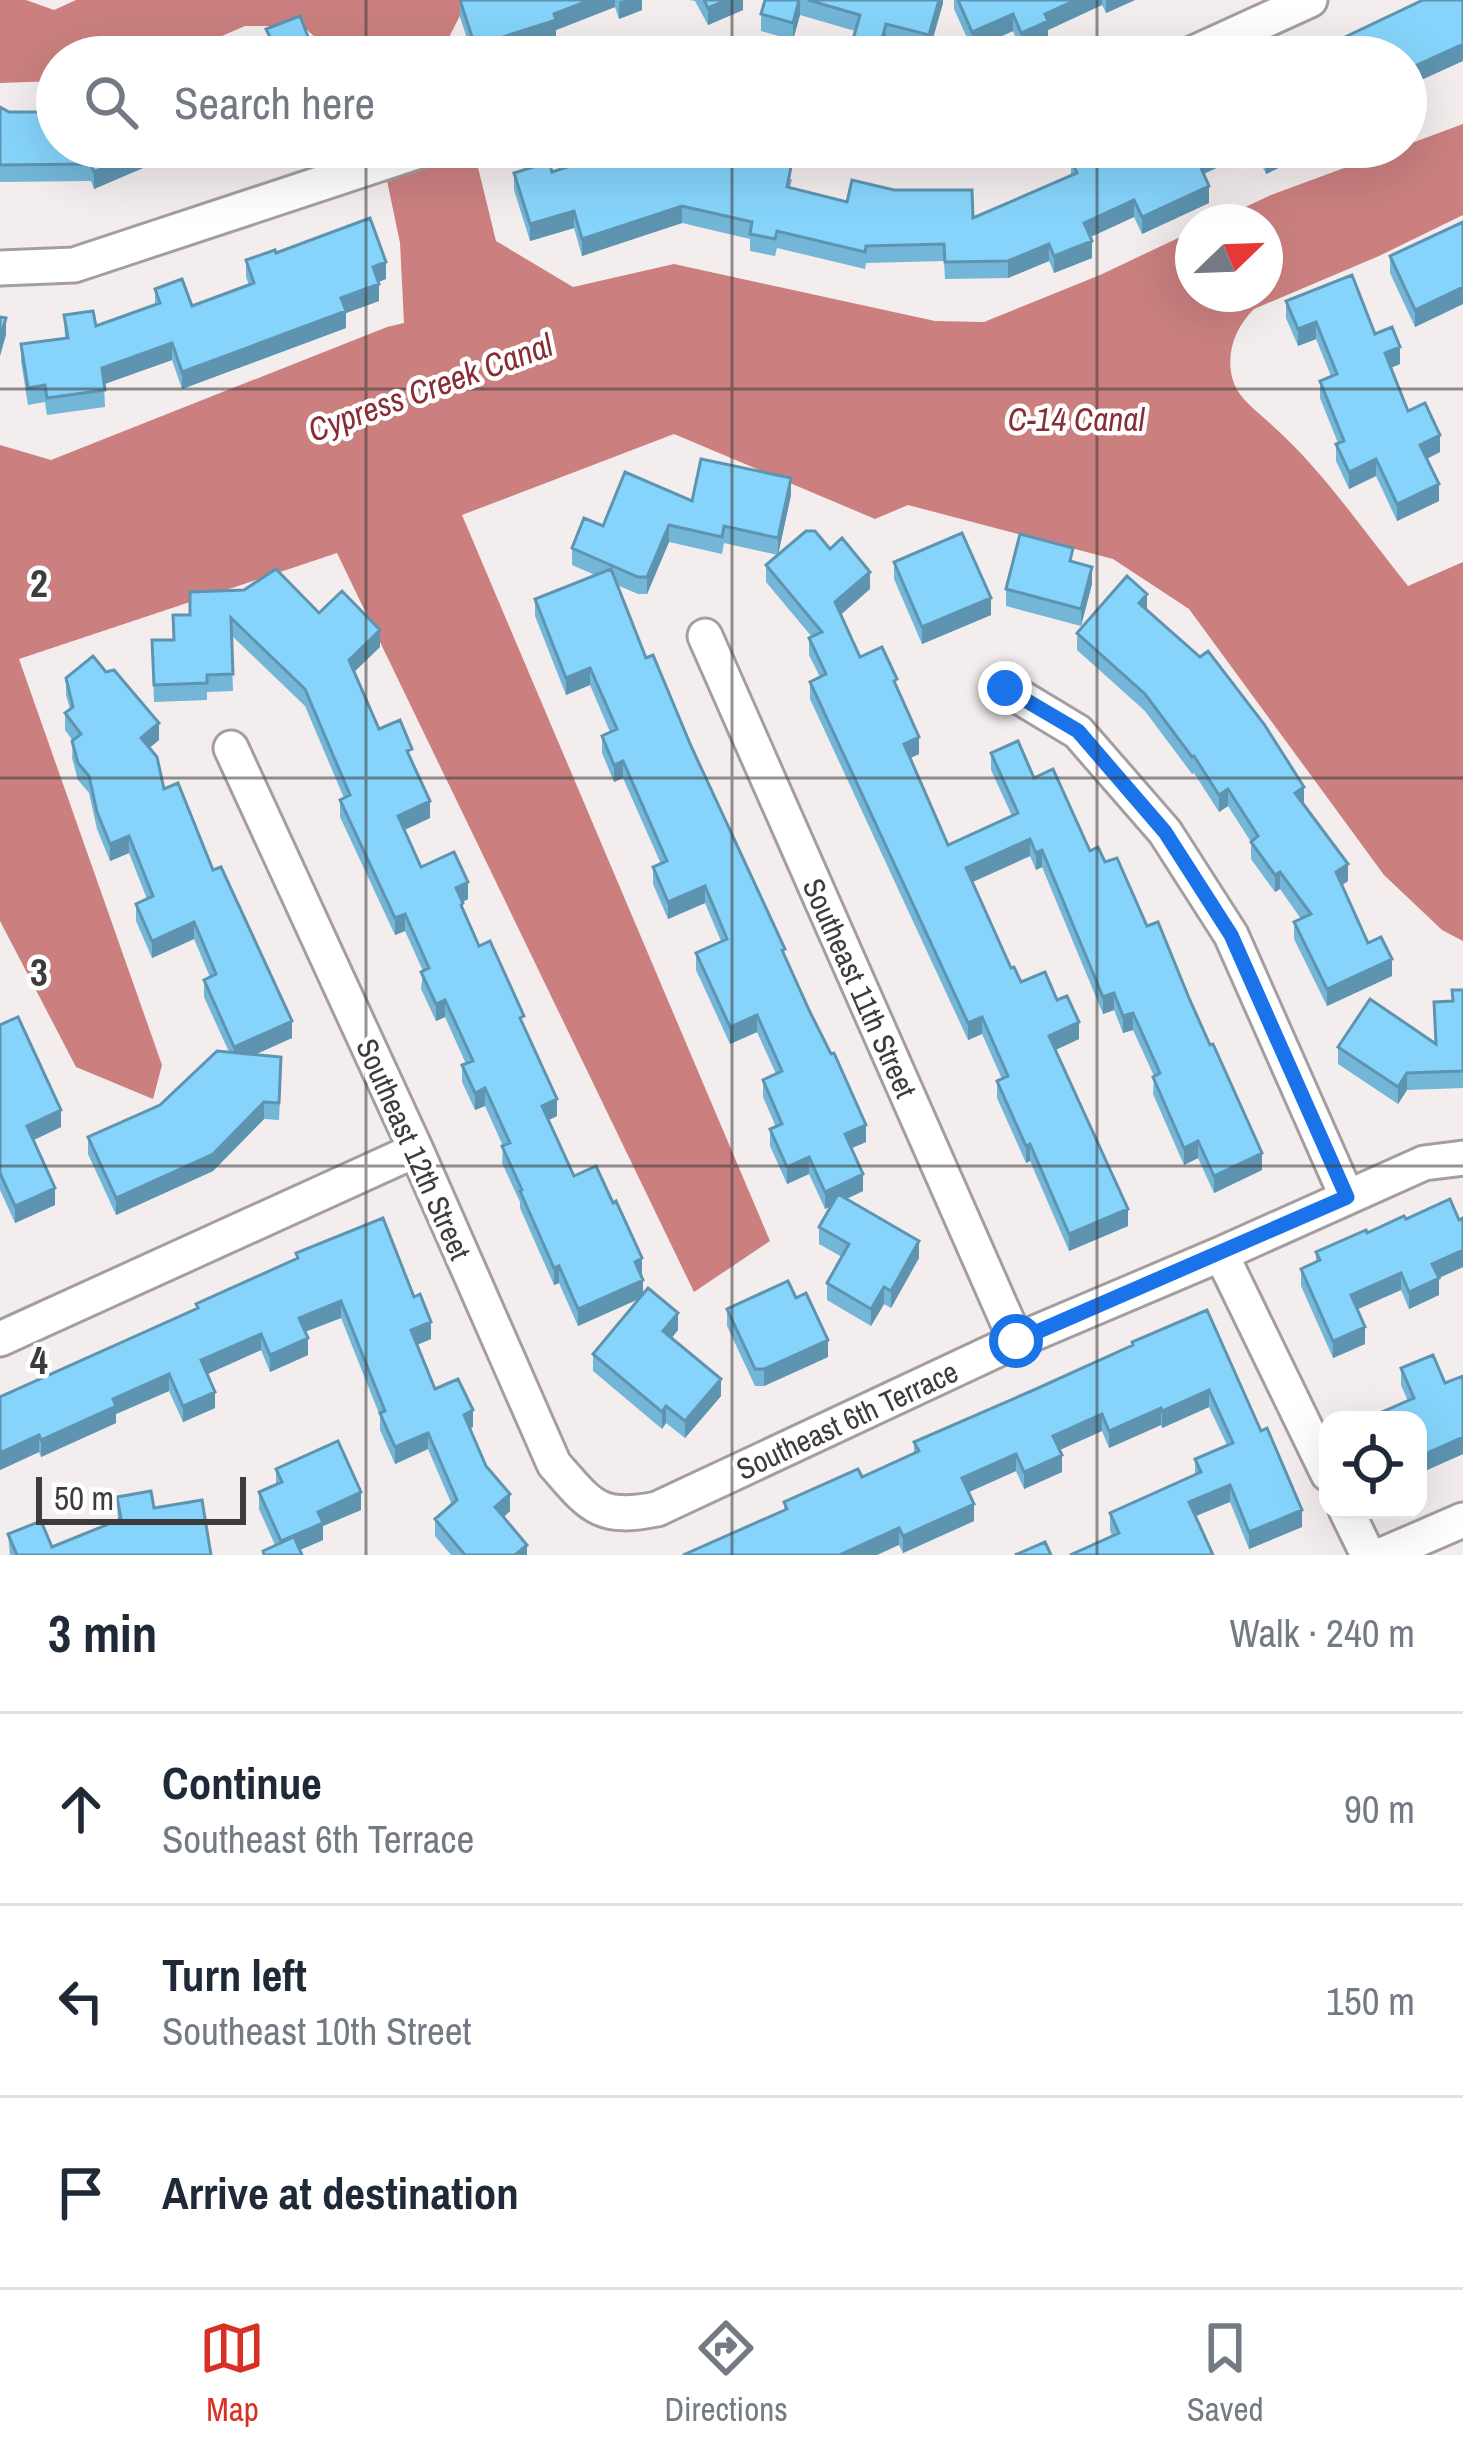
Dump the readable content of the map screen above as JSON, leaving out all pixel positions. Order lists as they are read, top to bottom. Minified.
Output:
{"streets":{"street":["Southeast 11th Street","Southeast 12th Street","Southeast 6th Terrace"]},"crossings":[["Southeast 11th Street","Southeast 6th Terrace"],["Southeast 12th Street","Southeast 6th Terrace"]],"water":["Cypress Creek Canal","C-14 Canal"],"scale_bar":"50 m","north":"top right","page":{"search":"Search here","scale":"50 m","heading":["3 min","Walk · 240 m"],"list":[["Continue","Southeast 6th Terrace","90 m"],["Turn left","Southeast 10th Street","150 m"],"Arrive at destination"],"nav":["Map","Directions","Saved"]},"grid":{"rows":["2","3","4"]}}
